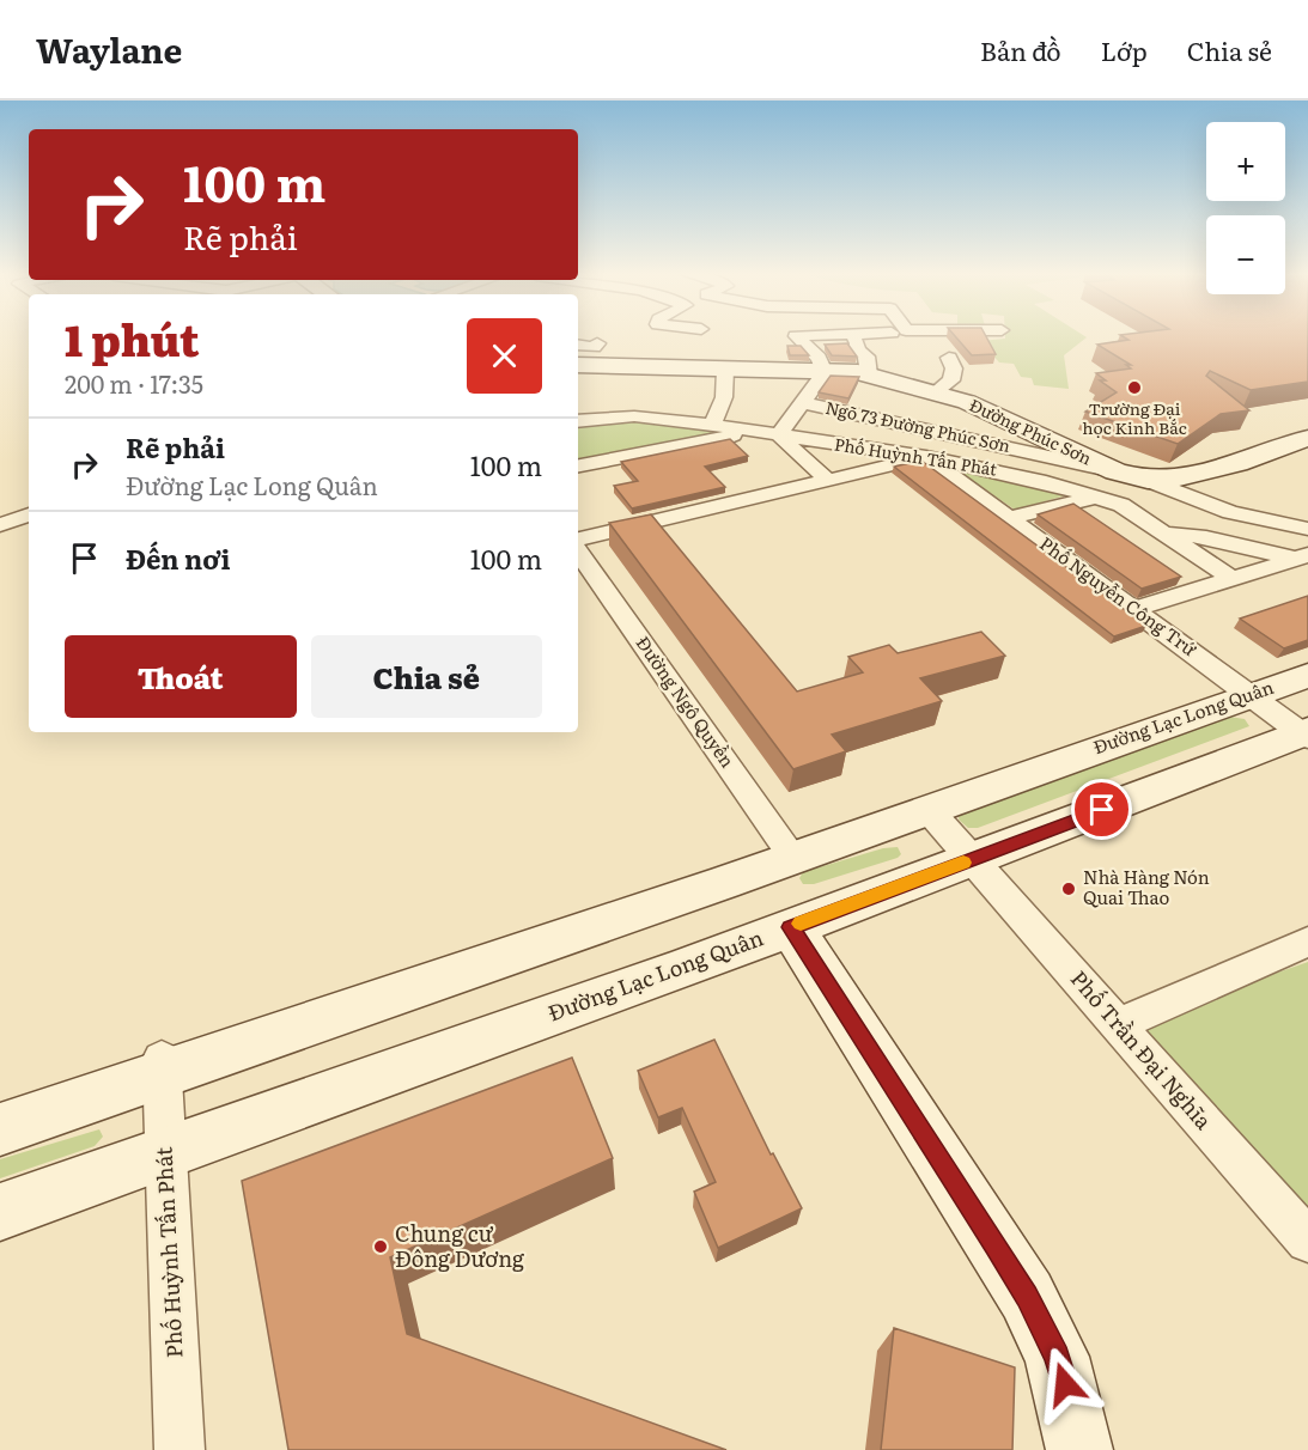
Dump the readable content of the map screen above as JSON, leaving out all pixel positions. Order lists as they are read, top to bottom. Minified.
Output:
{"streets":{"main road":["Đường Phúc Sơn","Đường Lạc Long Quân"],"street":["Ngõ 73 Đường Phúc Sơn","Phố Huỳnh Tấn Phát","Phố Nguyễn Công Trứ","Đường Ngô Quyền","Phố Trần Đại Nghĩa"]},"crossings":[["Ngõ 73 Đường Phúc Sơn","Đường Phúc Sơn"],["Phố Huỳnh Tấn Phát","Phố Nguyễn Công Trứ"],["Phố Huỳnh Tấn Phát","Đường Lạc Long Quân"],["Phố Nguyễn Công Trứ","Đường Lạc Long Quân"],["Đường Ngô Quyền","Đường Lạc Long Quân"],["Đường Lạc Long Quân","Phố Trần Đại Nghĩa"]],"places":["Trường Đại học Kinh Bắc","Nhà Hàng Nón Quai Thao","Chung cư Đông Dương"],"page":{"header":"Waylane","nav":["Bản đồ","Lớp","Chia sẻ"],"map_buttons":["+","−"],"turn":["100 m","Rẽ phải"],"heading":["1 phút","200 m · 17:35"],"list":[{"name":"Rẽ phải","note":"Đường Lạc Long Quân","value":"100 m"},{"name":"Đến nơi","value":"100 m"}],"buttons":["Thoát","Chia sẻ"]}}
